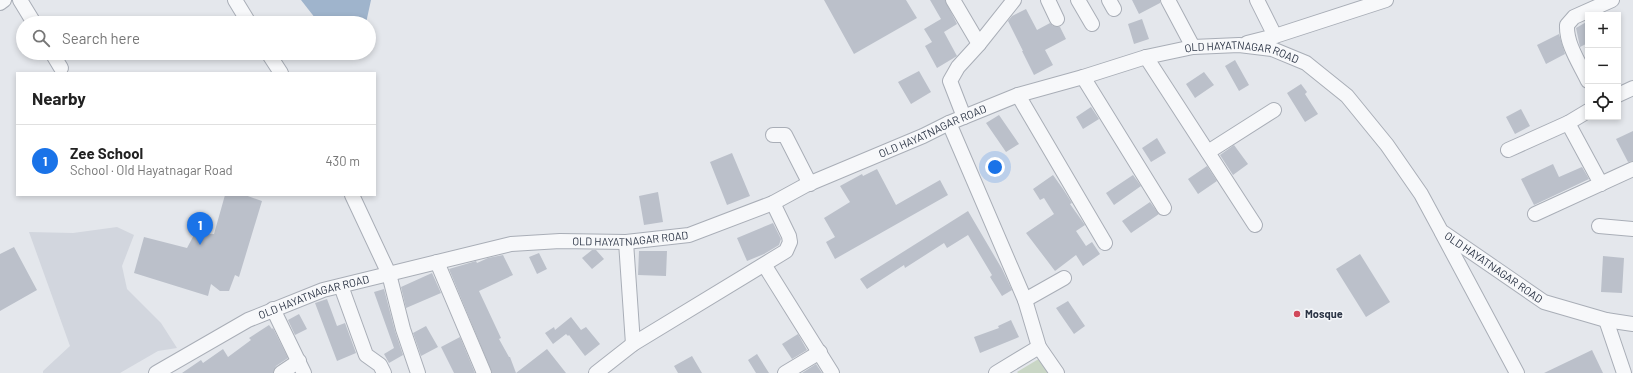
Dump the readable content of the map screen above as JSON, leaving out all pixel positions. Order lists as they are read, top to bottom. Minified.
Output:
{"streets":{"street":["OLD HAYATNAGAR ROAD"]},"places":["Mosque"],"page":{"map_buttons":["+","−"],"search":"Search here","heading":"Nearby","list":[{"mark":"1","name":"Zee School","note":"School · Old Hayatnagar Road","value":"430 m"}],"pins":"1"}}
